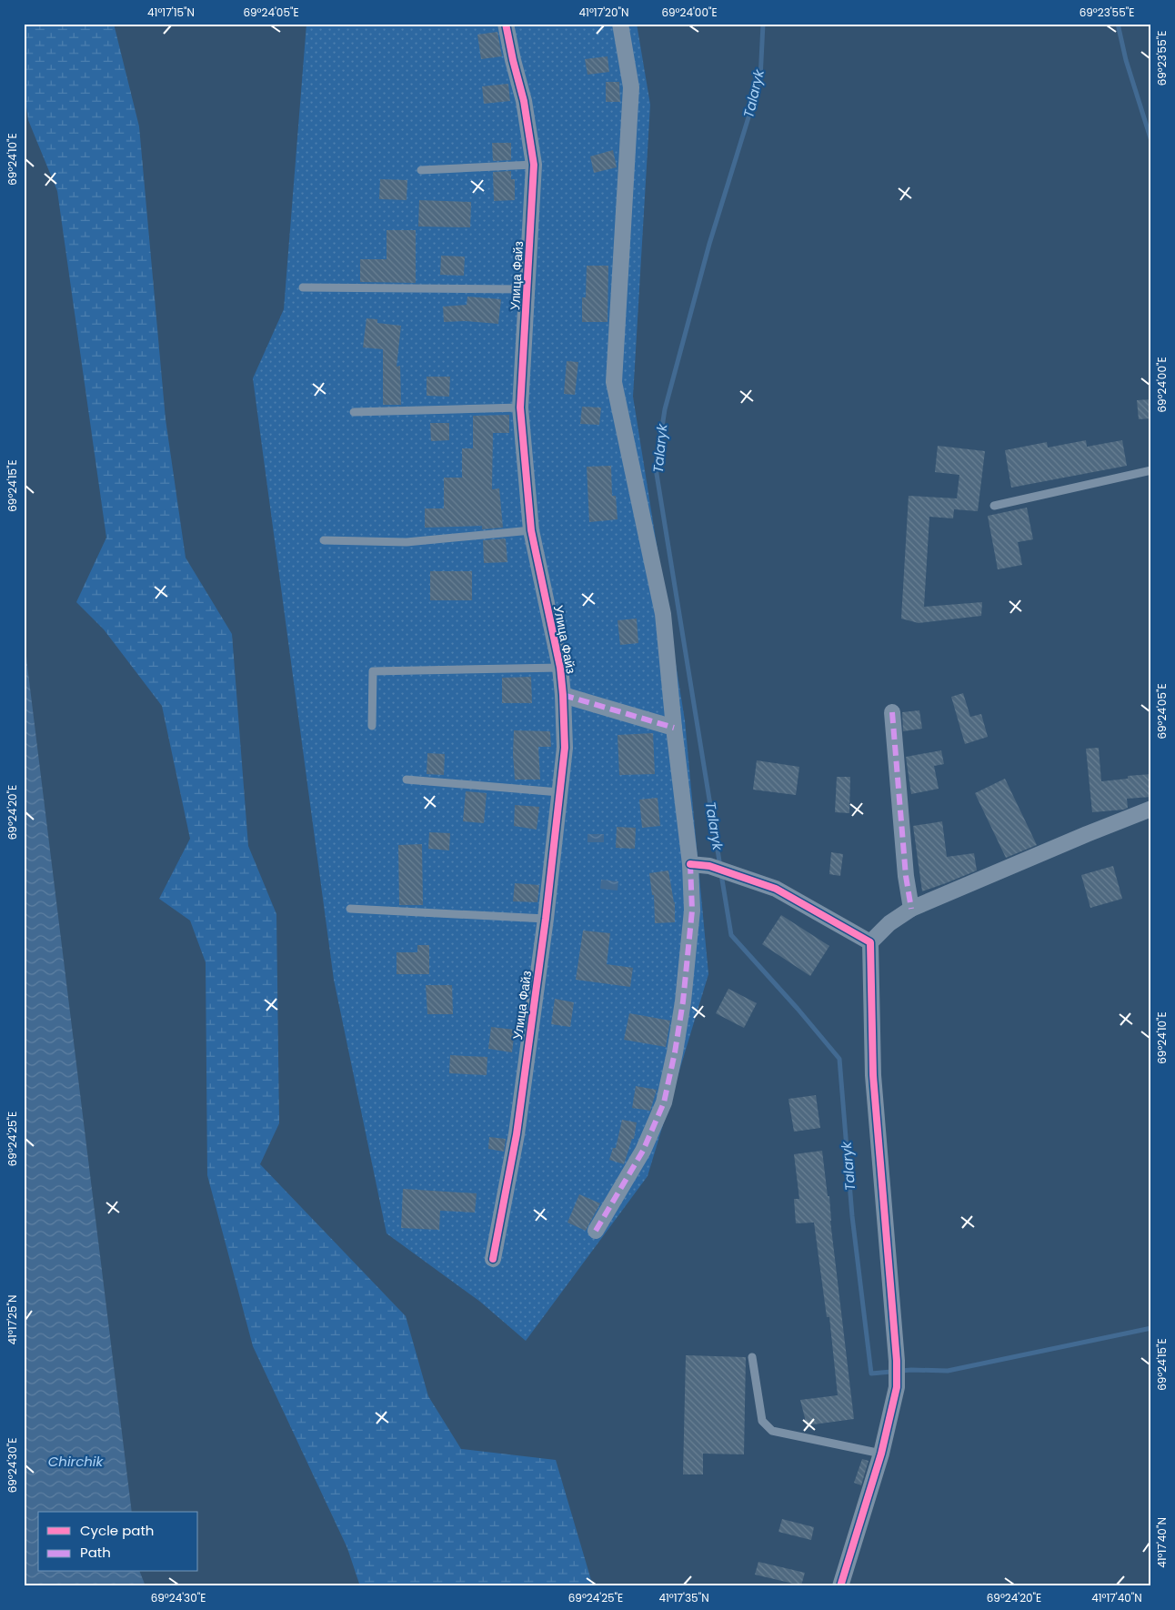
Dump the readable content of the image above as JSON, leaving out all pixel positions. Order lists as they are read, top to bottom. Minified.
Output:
{"streets":{"street":["Улица Файз"]},"water":["Talaryk","Chirchik"],"legend":["Cycle path","Path"],"coordinates":["41°17'15\"N","69°24'05\"E","41°17'20\"N","69°24'00\"E","69°23'55\"E","69°24'10\"E","69°24'15\"E","69°24'20\"E","69°24'25\"E","41°17'25\"N","69°24'30\"E","41°17'40\"N","41°17'35\"N"]}
